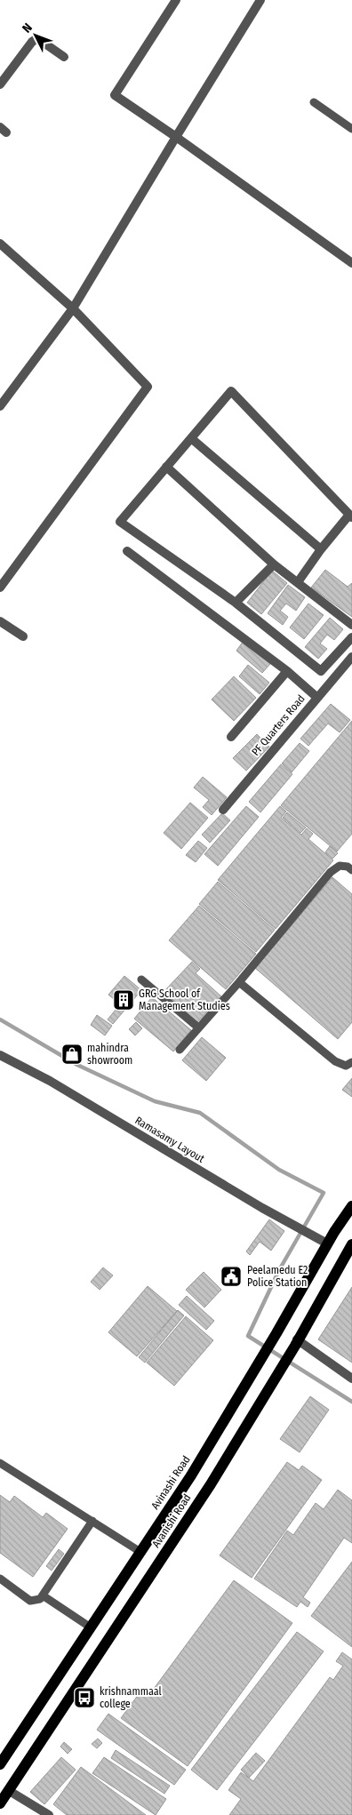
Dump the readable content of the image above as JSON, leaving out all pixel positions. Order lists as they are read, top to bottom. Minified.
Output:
{"streets":{"main road":["Avinashi Road","Avanishi Road"],"street":["PF Quarters Road","Ramasamy Layout"]},"crossings":[["Ramasamy Layout","Avinashi Road"]],"places":{"building":["GRG School of Management Studies"],"shop":["mahindra showroom"],"public building":["Peelamedu E2 Police Station"],"bus stop":["krishnammaal college"]},"north":"top left"}
